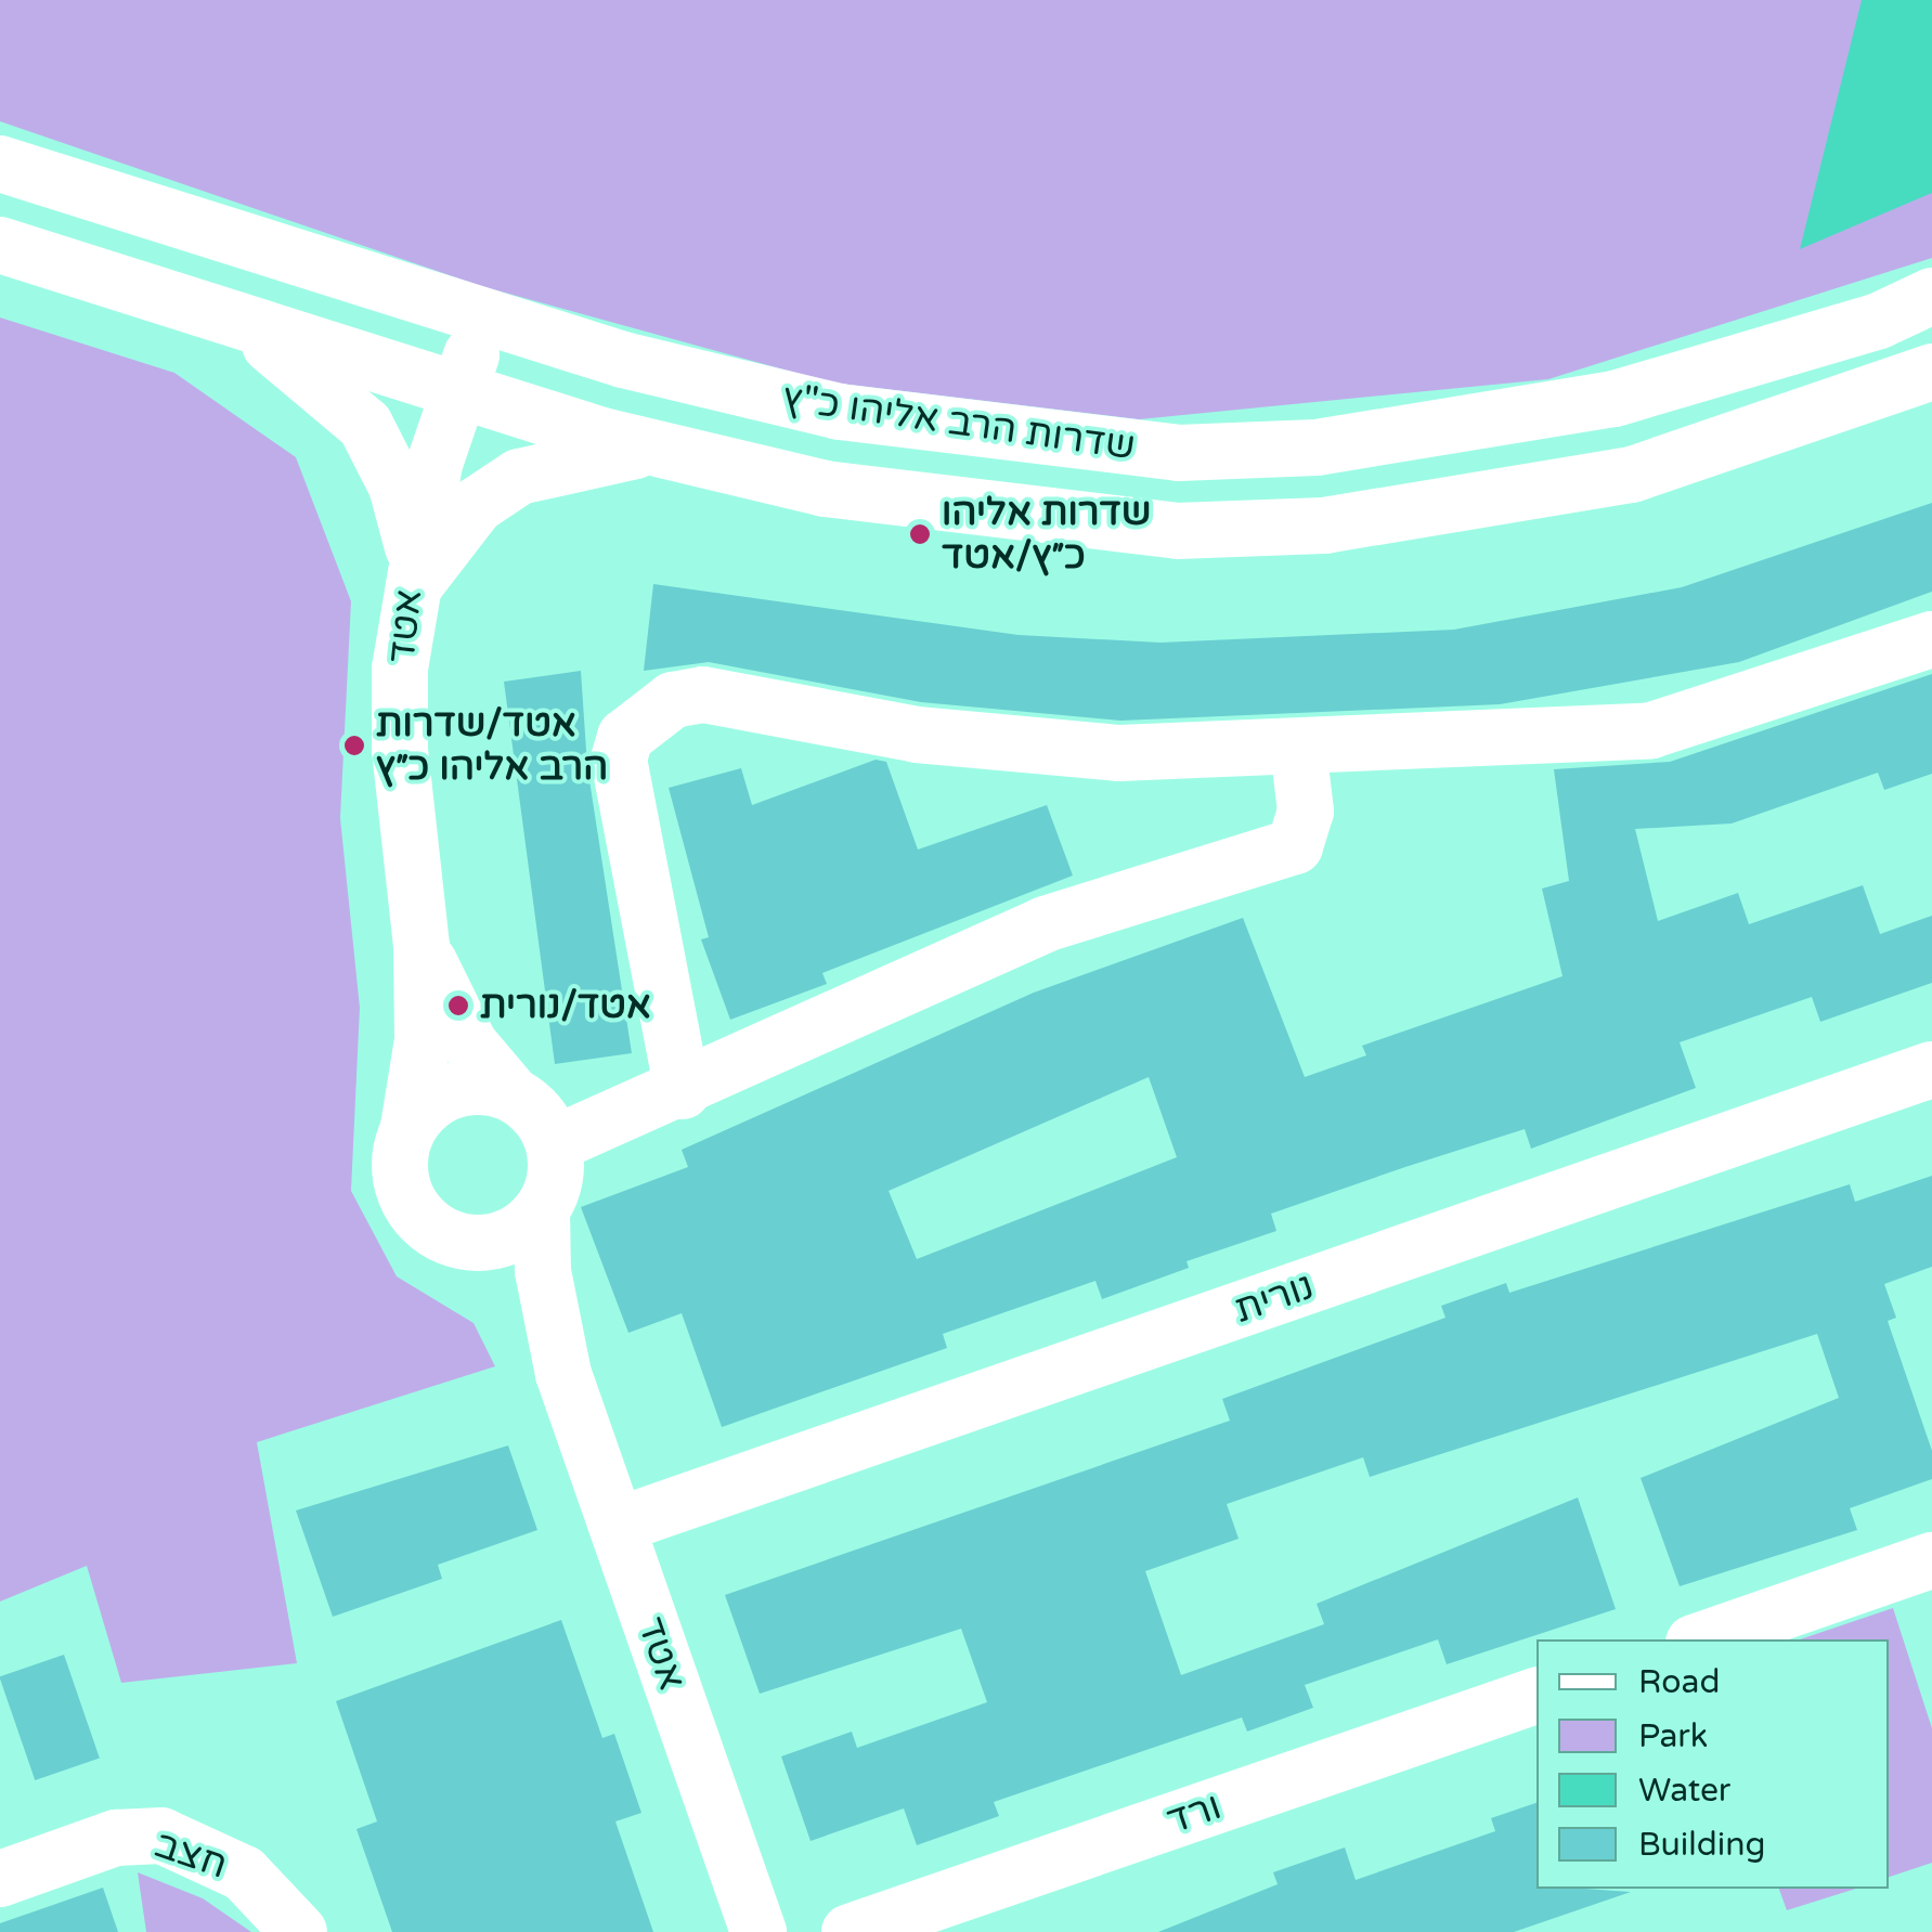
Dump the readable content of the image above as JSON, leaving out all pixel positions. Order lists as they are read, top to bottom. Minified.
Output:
{"streets":{"street":["שדרות הרב אליהו כ\"ץ","אטד","נורית","ורד","חצב"]},"crossings":[["שדרות הרב אליהו כ\"ץ","אטד"],["אטד","נורית"]],"places":["שדרות אליהו כ״ץ/אטד","אטד/שדרות הרב אליהו כ״ץ","אטד/נורית"],"legend":["Road","Park","Water","Building"]}
